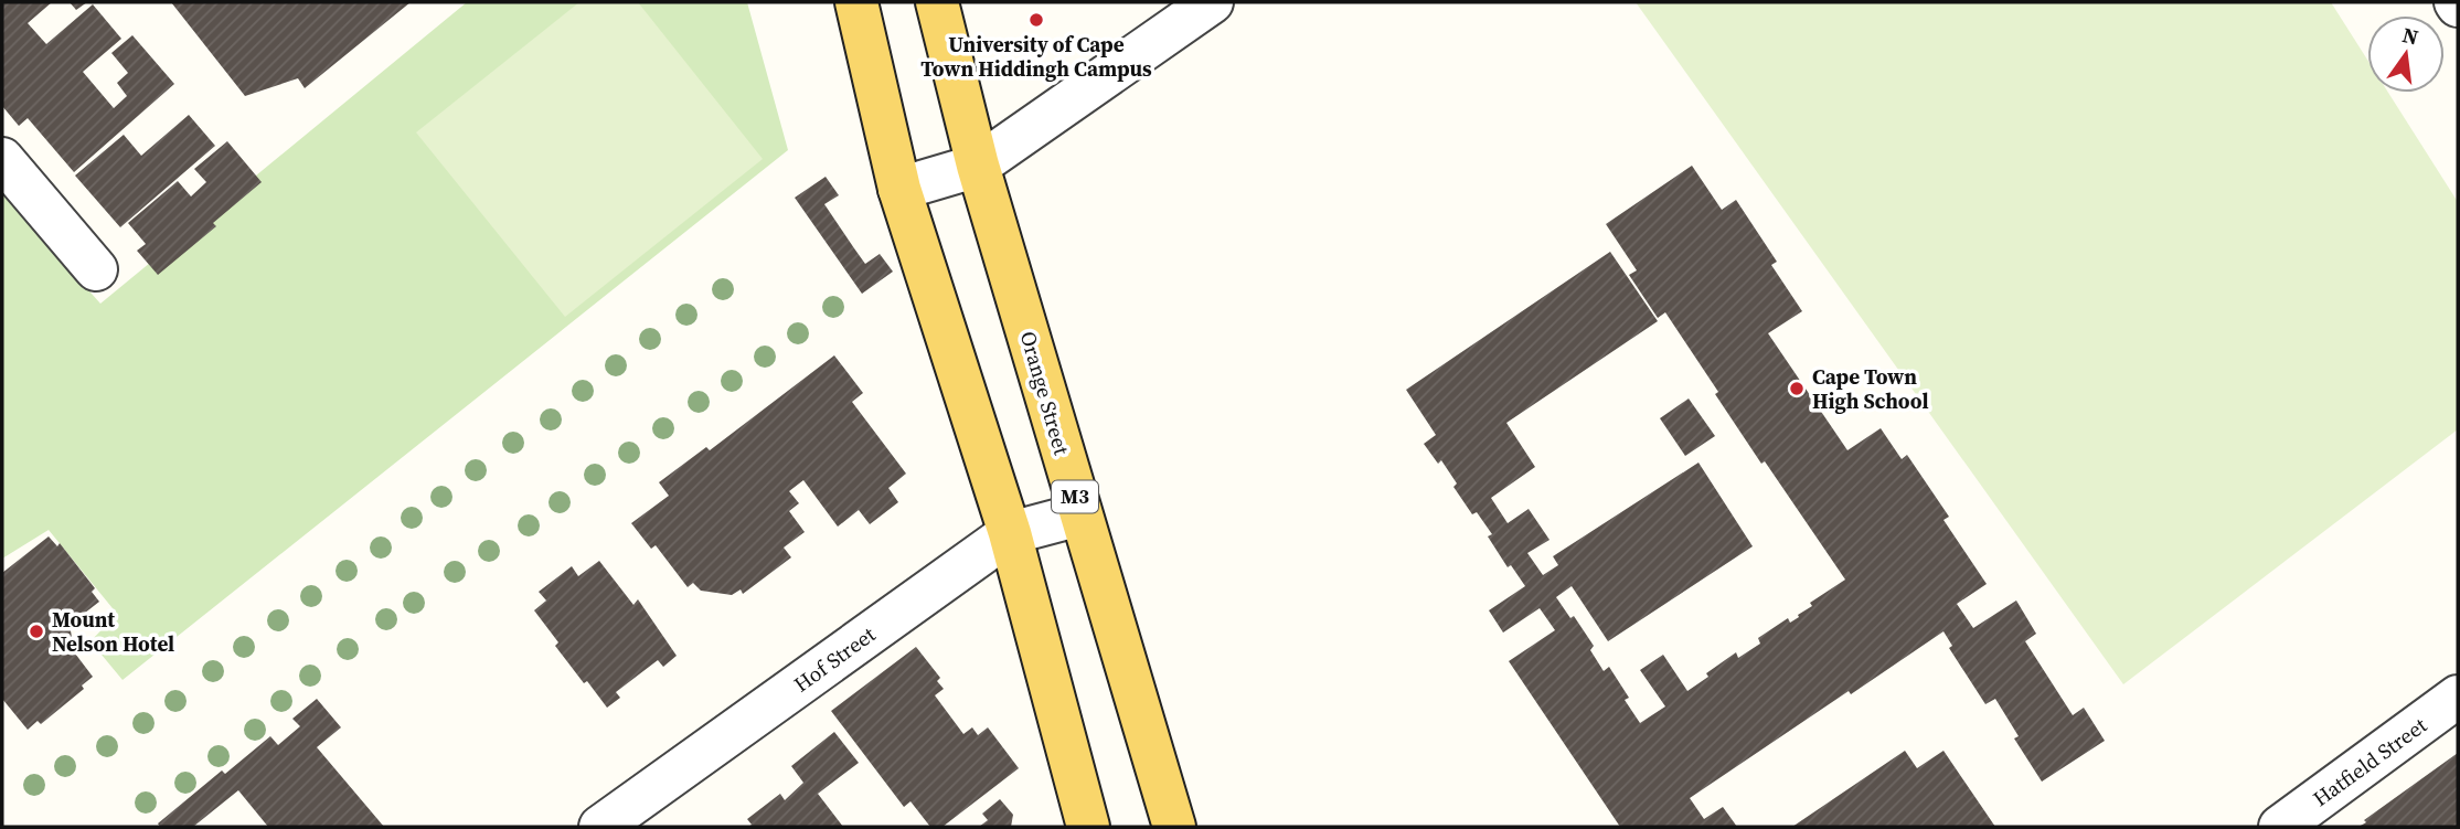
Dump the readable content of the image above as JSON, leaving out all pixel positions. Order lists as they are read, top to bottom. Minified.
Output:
{"streets":{"main road":["Orange Street","M3"],"street":["Hof Street","Hatfield Street"]},"crossings":[["Orange Street","Hof Street"]],"places":["University of Cape Town Hiddingh Campus","Cape Town High School","Mount Nelson Hotel"],"north":"top"}
